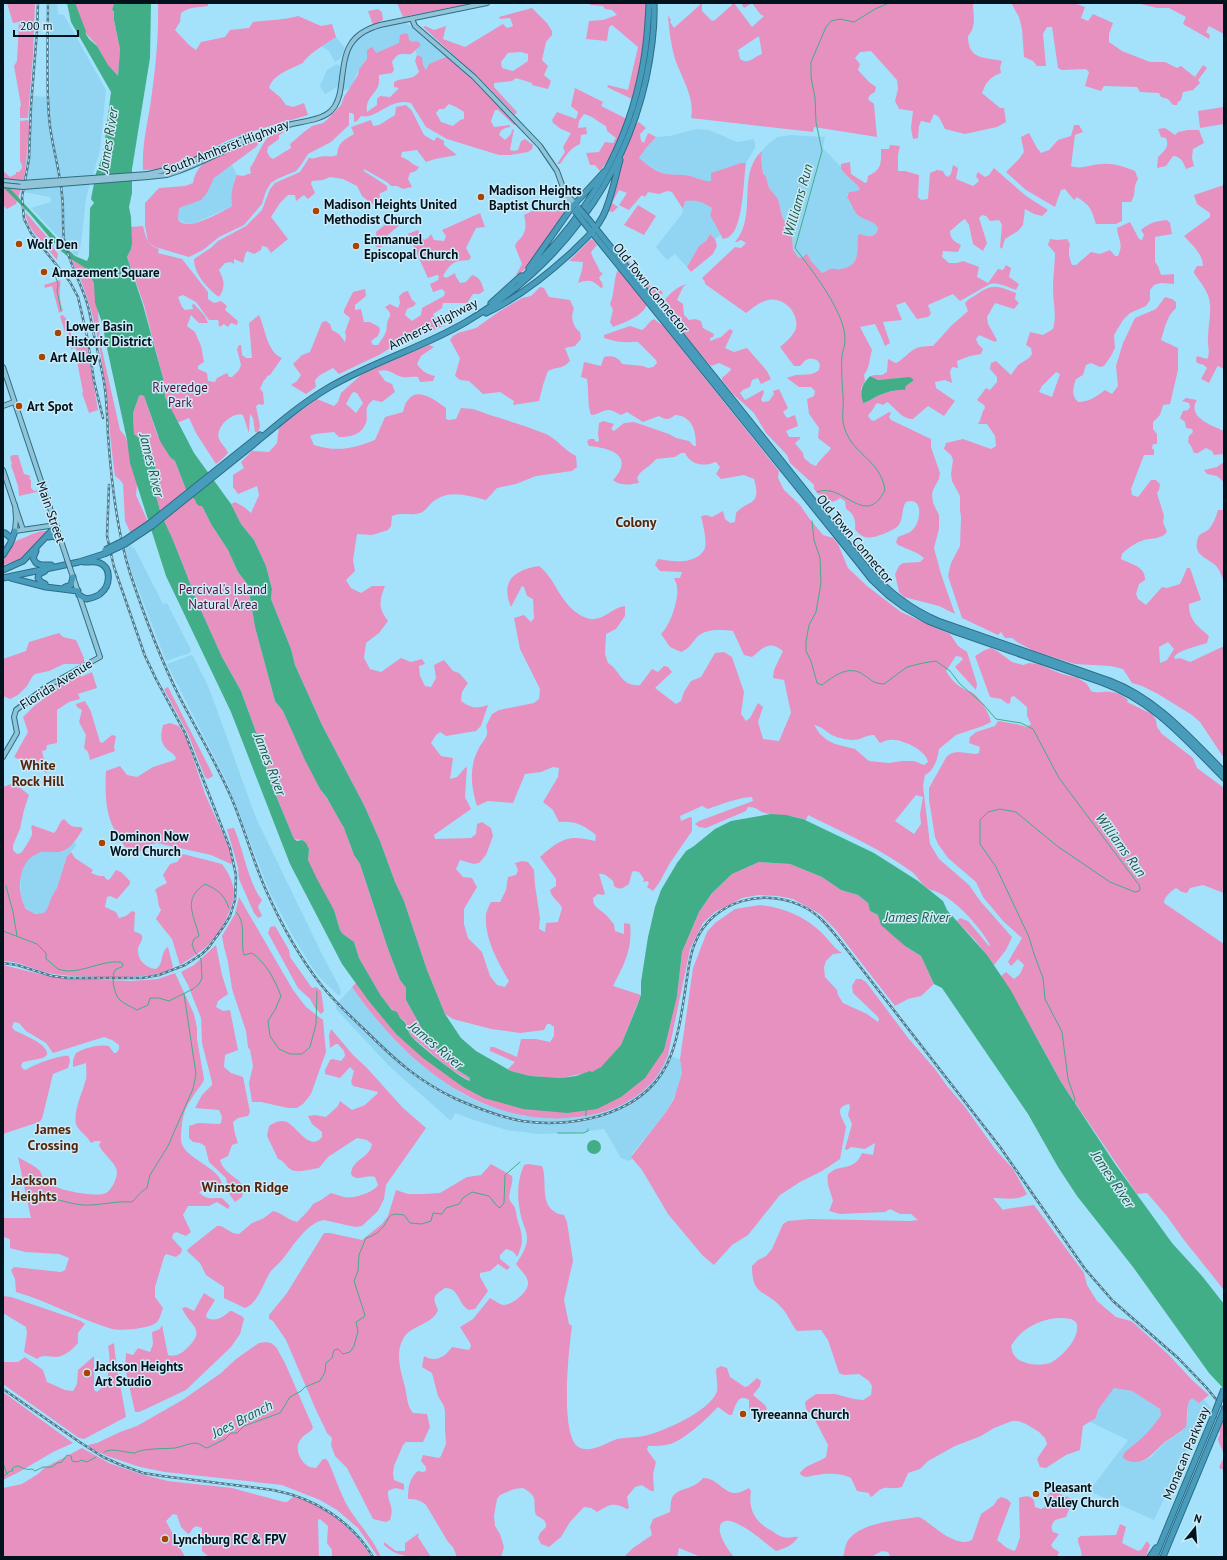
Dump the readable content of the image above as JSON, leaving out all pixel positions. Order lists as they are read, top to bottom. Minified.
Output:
{"streets":{"highway":["Old Town Connector","Amherst Highway","Monacan Parkway"],"main road":["South Amherst Highway","Main Street","Florida Avenue"]},"crossings":[["South Amherst Highway","Old Town Connector"],["Main Street","Florida Avenue"]],"districts":["Colony","White Rock Hill","James Crossing","Jackson Heights","Winston Ridge"],"water":["James River","Williams Run","Joes Branch"],"parks":["Riveredge Park","Percival's Island Natural Area"],"places":["Madison Heights Baptist Church","Madison Heights United Methodist Church","Wolf Den","Emmanuel Episcopal Church","Amazement Square","Lower Basin Historic District","Art Alley","Art Spot","Dominon Now Word Church","Jackson Heights Art Studio","Tyreeanna Church","Pleasant Valley Church","Lynchburg RC & FPV"],"scale_bar":"200 m","north":"top"}
